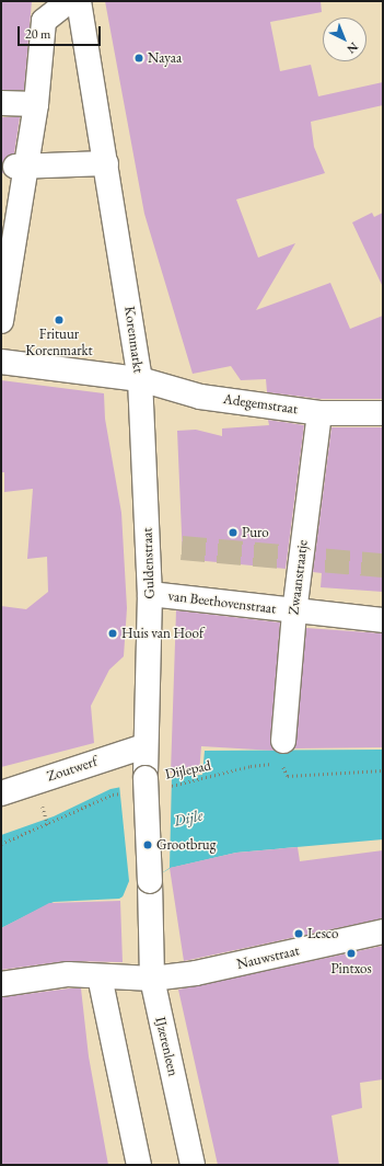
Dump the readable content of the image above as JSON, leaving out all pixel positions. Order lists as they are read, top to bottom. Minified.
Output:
{"streets":{"street":["Korenmarkt","Adegemstraat","Guldenstraat","Zwaanstraatje","van Beethovenstraat","Zoutwerf","Nauwstraat","IJzerenleen"],"path":["Dijlepad"]},"crossings":[["Korenmarkt","Adegemstraat"],["Korenmarkt","Guldenstraat"],["Adegemstraat","Guldenstraat"],["Adegemstraat","Zwaanstraatje"],["Guldenstraat","van Beethovenstraat"],["Guldenstraat","Zoutwerf"],["Zwaanstraatje","van Beethovenstraat"],["Nauwstraat","IJzerenleen"]],"water":["Dijle"],"places":["Nayaa","Frituur Korenmarkt","Puro","Huis van Hoof","Grootbrug","Lesco","Pintxos"],"scale_bar":"20 m","north":"bottom right"}
